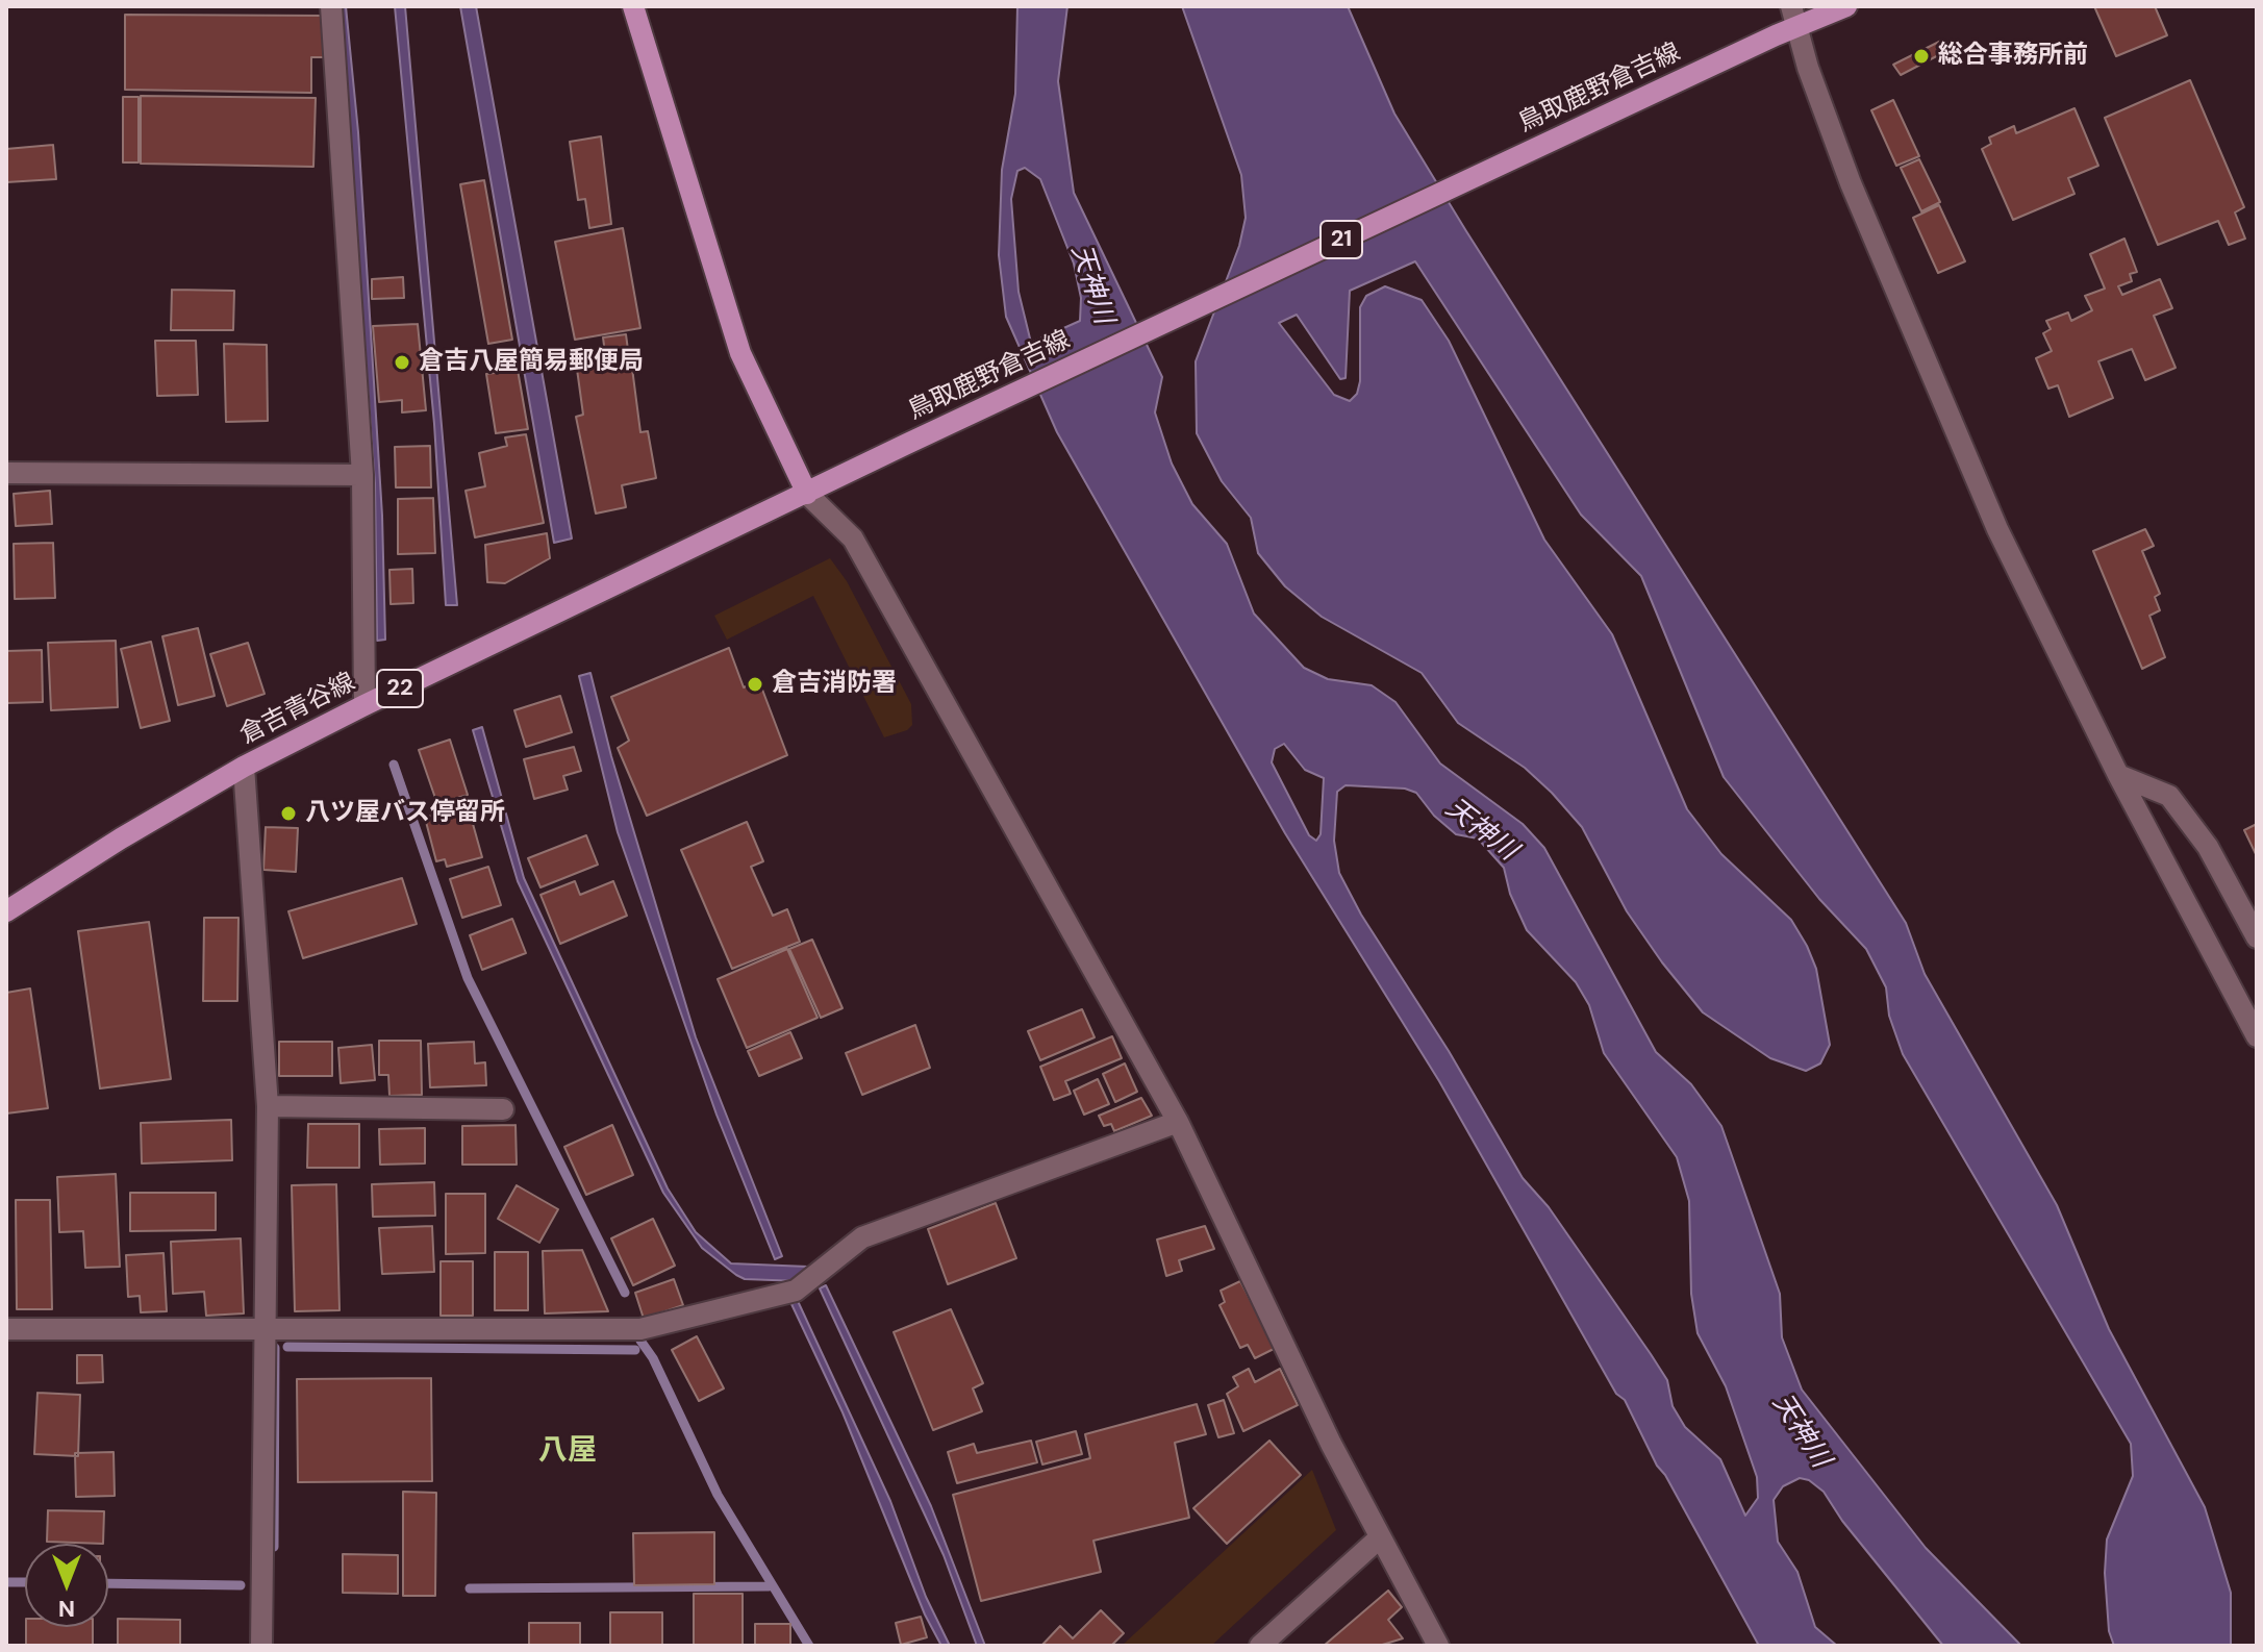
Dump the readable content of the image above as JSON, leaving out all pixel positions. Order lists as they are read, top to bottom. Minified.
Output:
{"streets":{"main road":["鳥取鹿野倉吉線","21","22","倉吉青谷線"]},"crossings":[["鳥取鹿野倉吉線","倉吉青谷線"]],"districts":["八屋"],"water":["天神川"],"places":["総合事務所前","倉吉八屋簡易郵便局","倉吉消防署","八ツ屋バス停留所"],"north":"bottom"}
